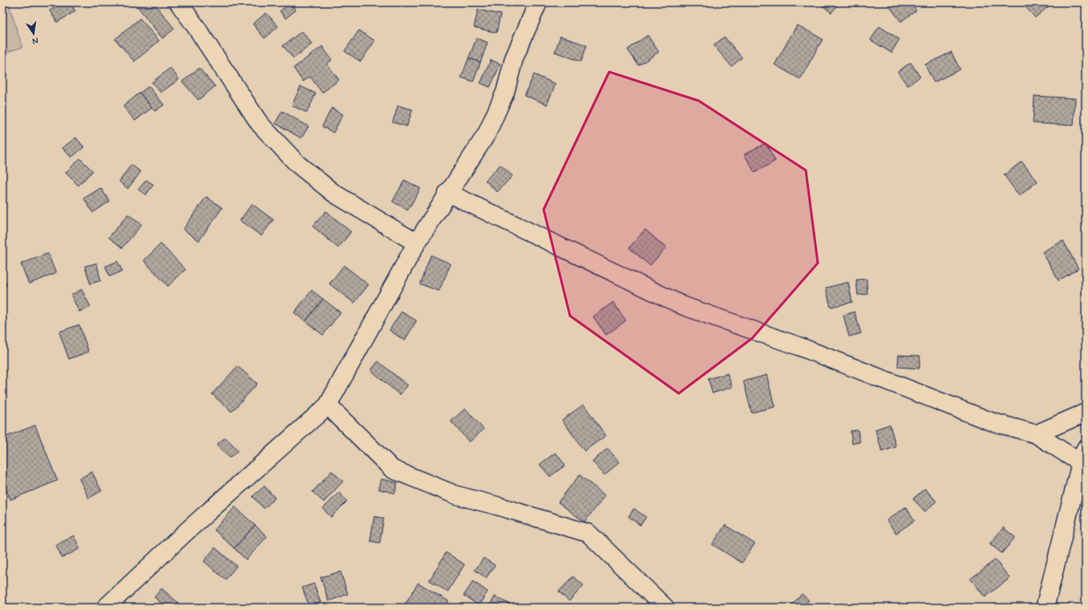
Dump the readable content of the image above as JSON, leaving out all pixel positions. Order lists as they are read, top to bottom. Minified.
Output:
{"north":"bottom"}
